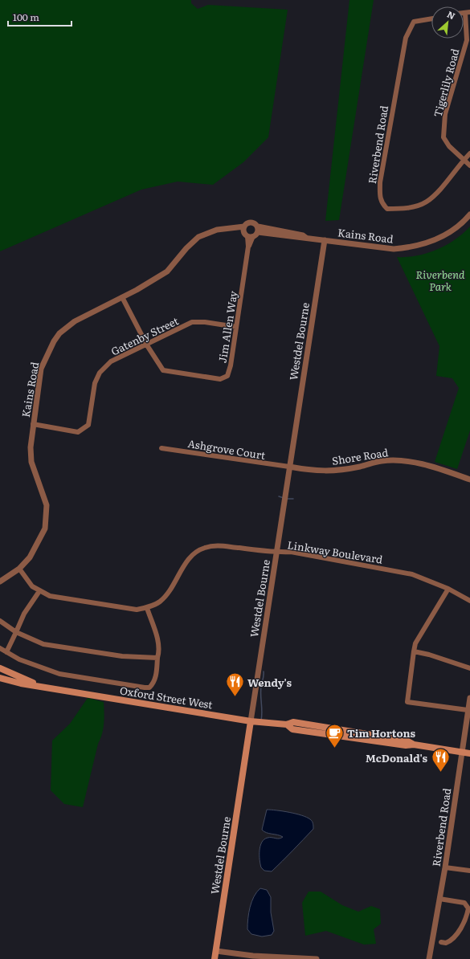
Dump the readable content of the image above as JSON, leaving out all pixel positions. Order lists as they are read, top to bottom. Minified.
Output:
{"streets":{"main road":["Westdel Bourne","Oxford Street West"],"street":["Tigerlily Road","Riverbend Road","Kains Road","Jim Allen Way","Gatenby Street","Ashgrove Court","Shore Road","Linkway Boulevard"]},"crossings":[["Tigerlily Road","Riverbend Road"],["Riverbend Road","Oxford Street West"],["Kains Road","Jim Allen Way"],["Kains Road","Gatenby Street"],["Kains Road","Westdel Bourne"],["Kains Road","Linkway Boulevard"],["Jim Allen Way","Gatenby Street"],["Westdel Bourne","Ashgrove Court"],["Westdel Bourne","Shore Road"],["Westdel Bourne","Linkway Boulevard"],["Westdel Bourne","Oxford Street West"],["Ashgrove Court","Shore Road"]],"parks":["Riverbend Park"],"places":{"restaurant":["Wendy's","McDonald's"],"cafe":["Tim Hortons"]},"scale_bar":"100 m","north":"top right"}
